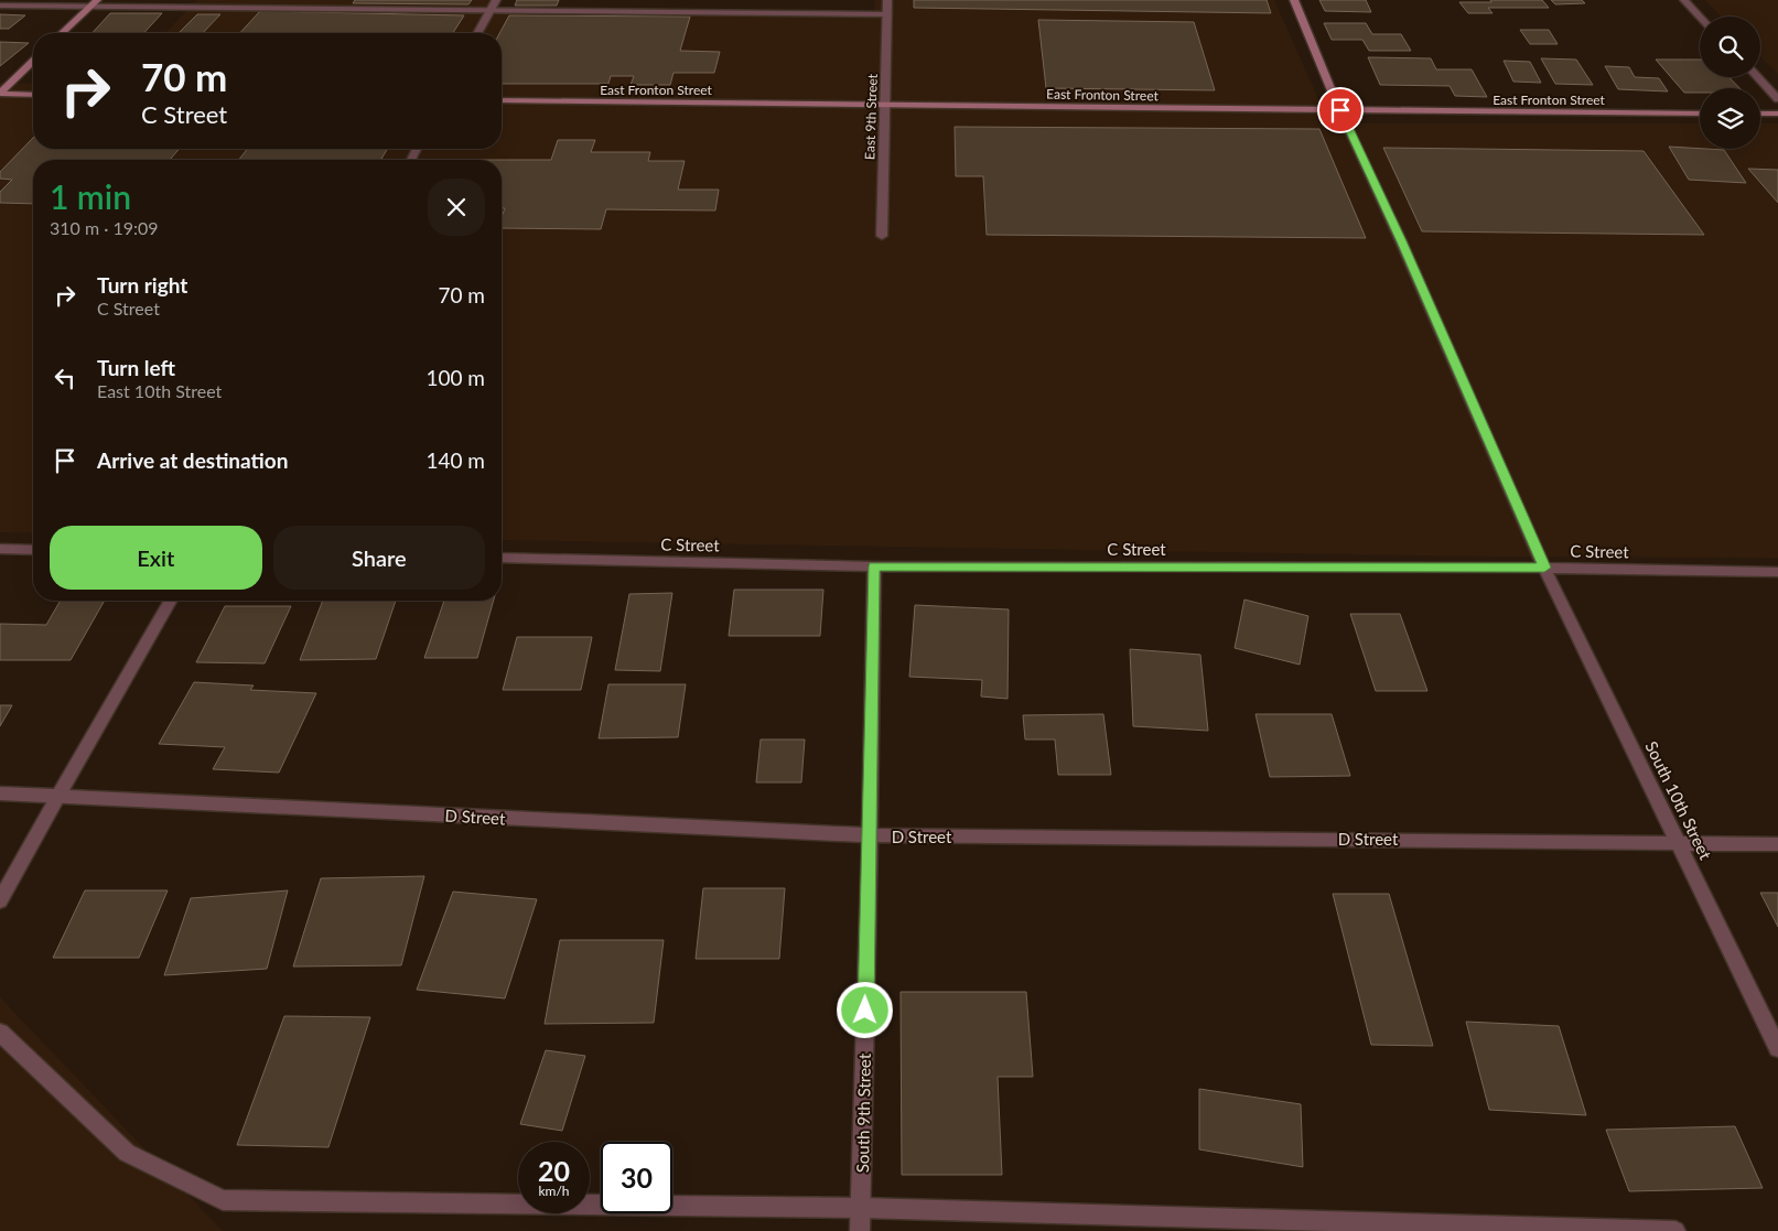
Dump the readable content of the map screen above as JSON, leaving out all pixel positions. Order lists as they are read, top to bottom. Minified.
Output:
{"streets":{"main road":["East Fronton Street"],"street":["East 9th Street","C Street","South 10th Street","D Street","South 9th Street"]},"crossings":[["East Fronton Street","East 9th Street"],["East Fronton Street","South 10th Street"],["C Street","South 10th Street"],["C Street","South 9th Street"],["South 10th Street","D Street"],["D Street","South 9th Street"]],"page":{"turn":["70 m","C Street"],"heading":["1 min","310 m · 19:09"],"list":[{"name":"Turn right","note":"C Street","value":"70 m"},{"name":"Turn left","note":"East 10th Street","value":"100 m"},{"name":"Arrive at destination","value":"140 m"}],"buttons":["Exit","Share"],"speed":"20 km/h","limit":"30"}}
